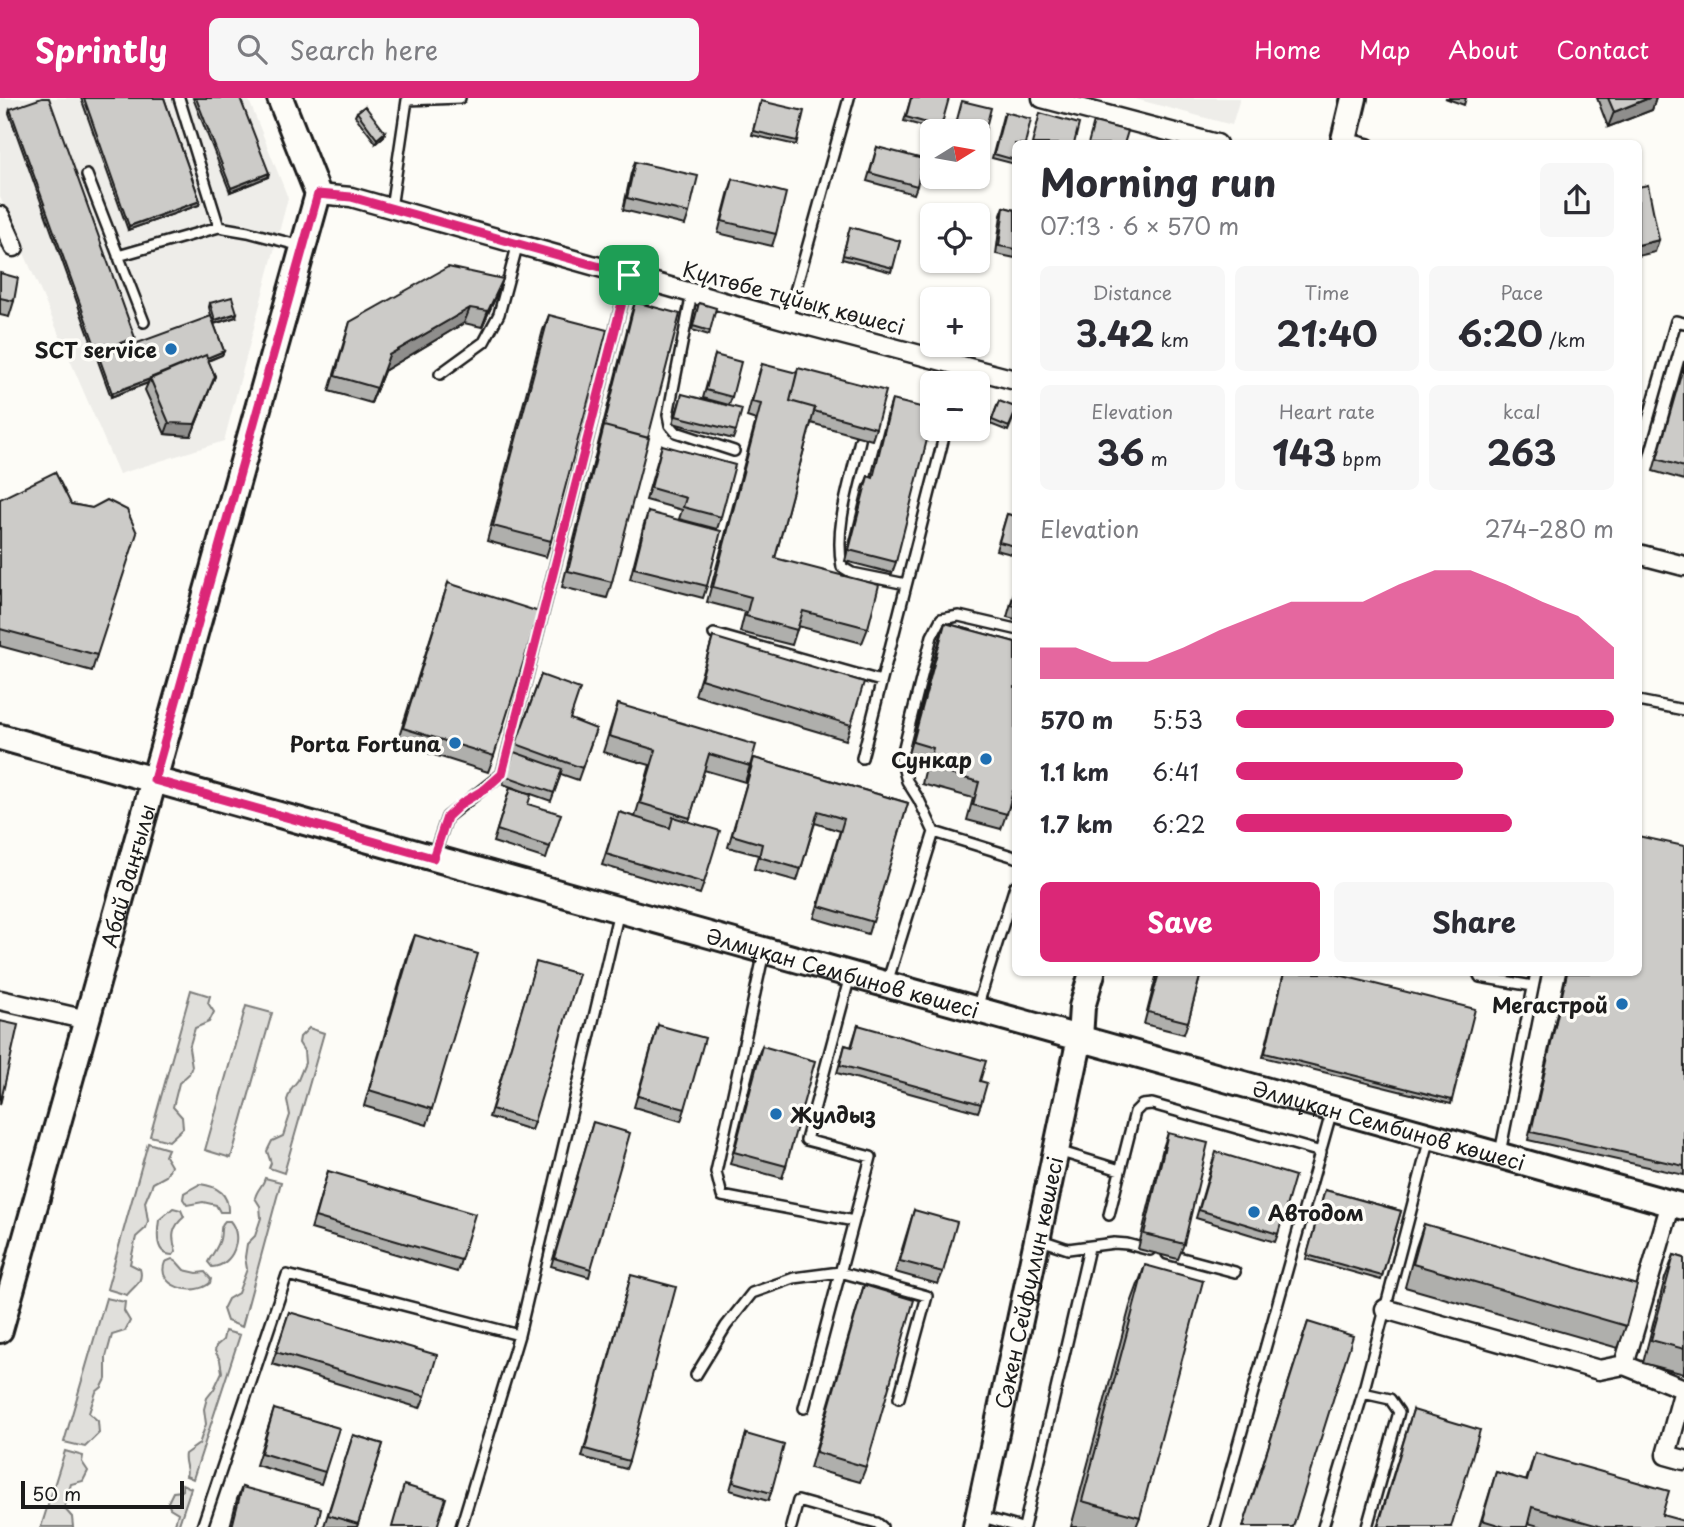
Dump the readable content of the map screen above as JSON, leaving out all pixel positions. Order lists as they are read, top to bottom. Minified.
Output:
{"streets":{"street":["Күлтөбе тұйық көшесі","Абай даңғылы","Әлмұқан Сембинов көшесі","Сәкен Сейфуллин көшесі"]},"crossings":[["Күлтөбе тұйық көшесі","Абай даңғылы"],["Абай даңғылы","Әлмұқан Сембинов көшесі"],["Әлмұқан Сембинов көшесі","Сәкен Сейфуллин көшесі"]],"places":["SCT service","Porta Fortuna","Сункар","Мегастрой","Жулдыз","Автодом"],"scale_bar":"50 m","north":"right","page":{"header":"Sprintly","search":"Search here","nav":["Home","Map","About","Contact"],"map_buttons":["+","−"],"heading":["Morning run","07:13 · 6 × 570 m"],"stats":[["Distance","3.42 km"],["Time","21:40"],["Pace","6:20 /km"],["Elevation","36 m"],["Heart rate","143 bpm"],["kcal","263"]],"chart":["Elevation","274–280 m"],"list":[{"name":"570 m","note":"5:53"},{"name":"1.1 km","note":"6:41"},{"name":"1.7 km","note":"6:22"}],"buttons":["Save","Share"],"scale":"50 m"}}
